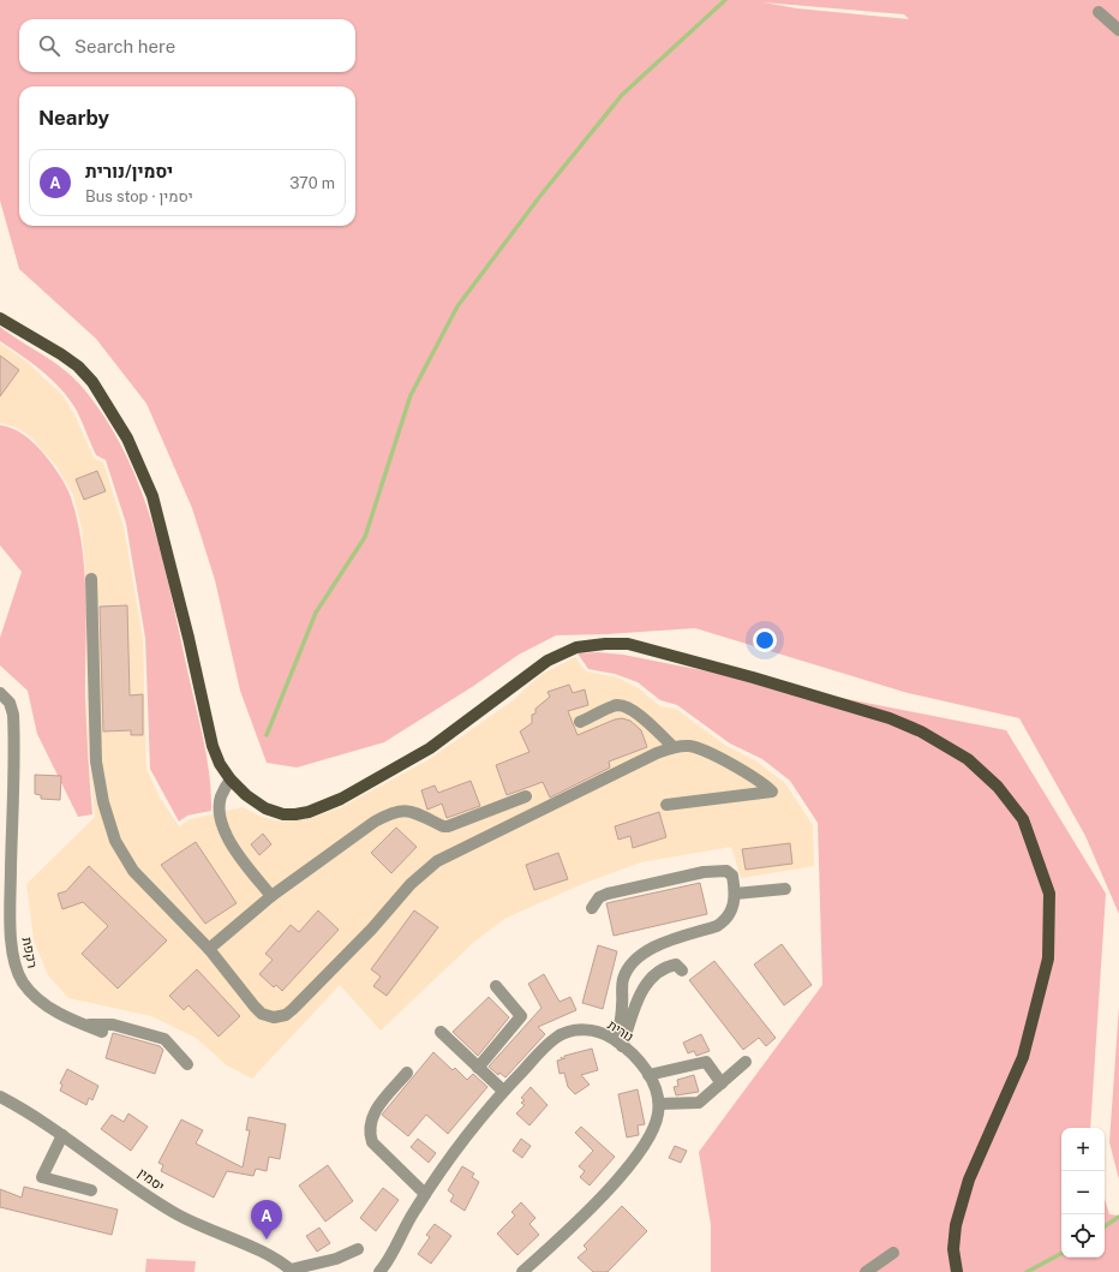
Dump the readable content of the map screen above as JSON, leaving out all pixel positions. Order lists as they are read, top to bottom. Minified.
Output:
{"streets":{"street":["רקפת","נורית","יסמין"]},"page":{"search":"Search here","heading":"Nearby","list":[{"mark":"A","name":"יסמין/נורית","note":"Bus stop · יסמין","value":"370 m"}],"map_buttons":["+","−"],"pins":"A"}}
